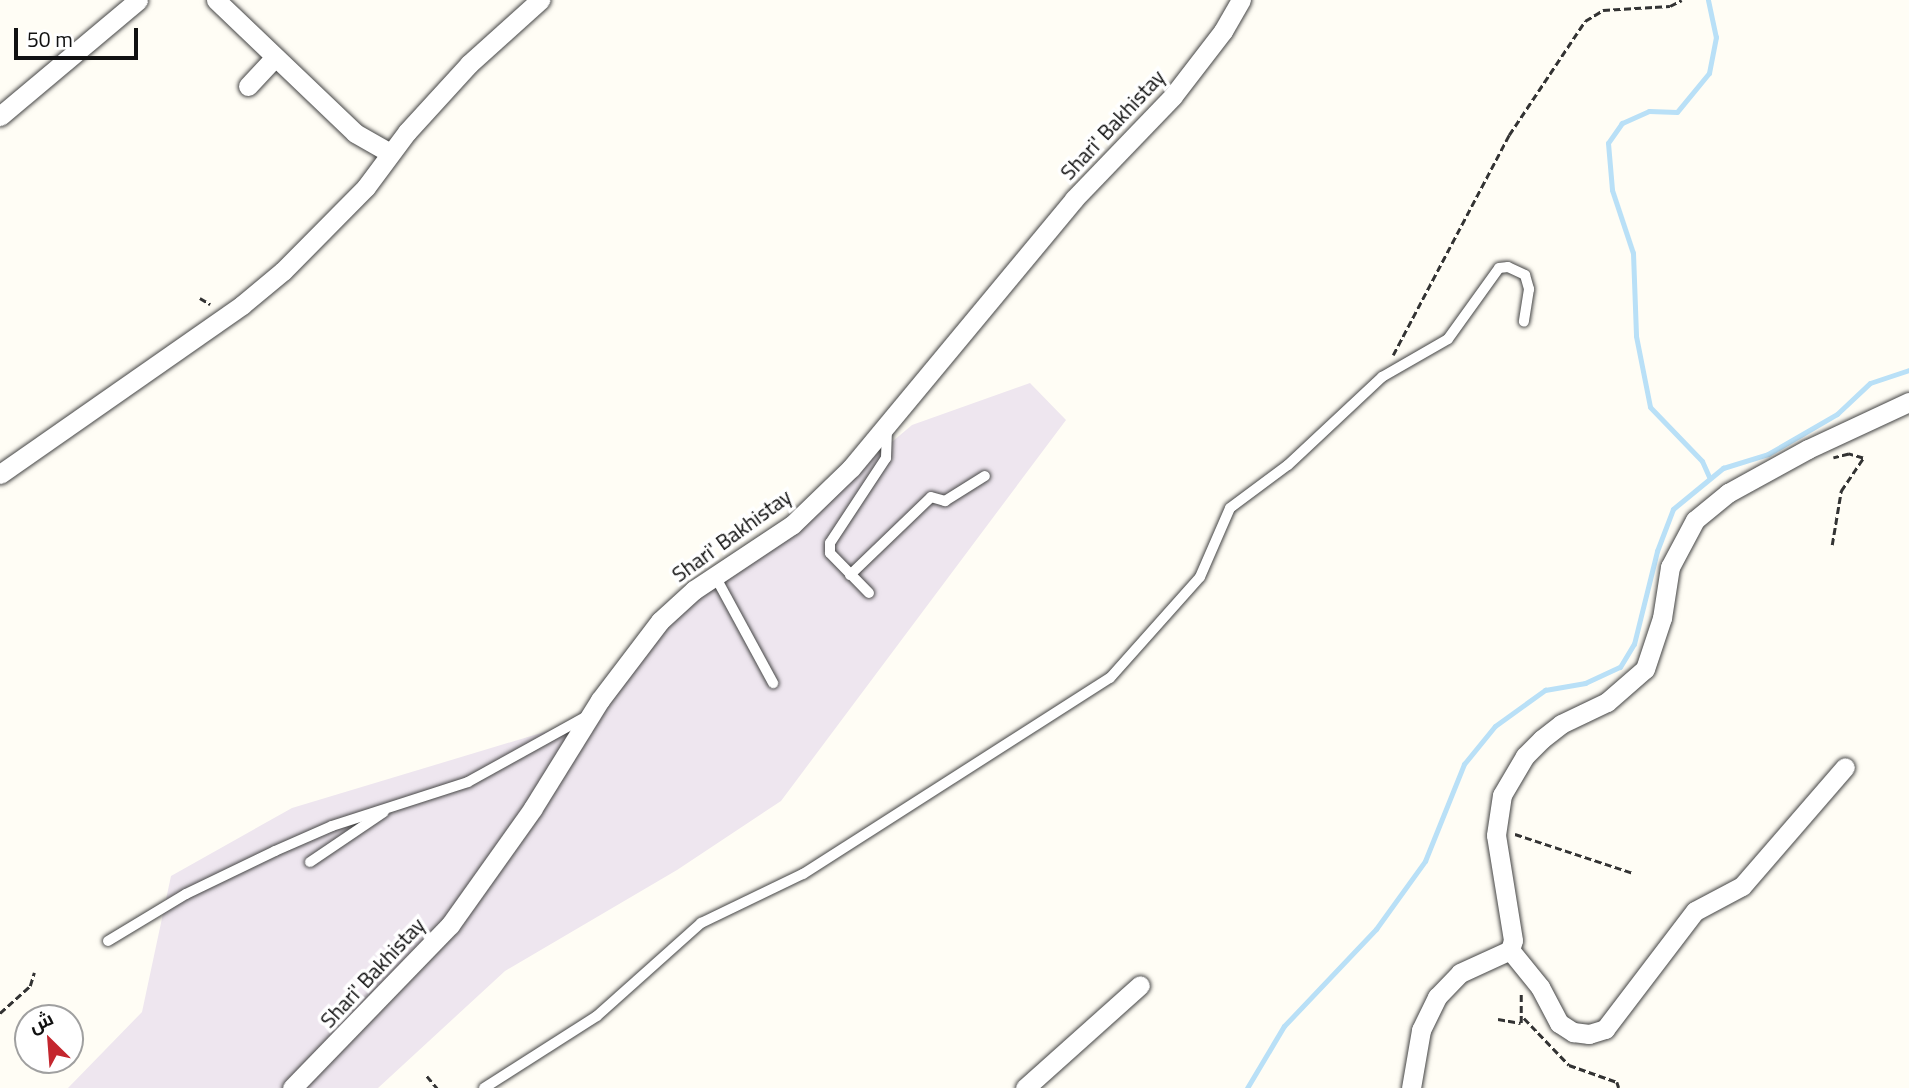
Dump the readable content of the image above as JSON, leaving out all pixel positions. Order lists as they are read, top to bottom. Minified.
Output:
{"streets":{"street":["Shari' Bakhistay"]},"scale_bar":"50 m","north":"top left"}
